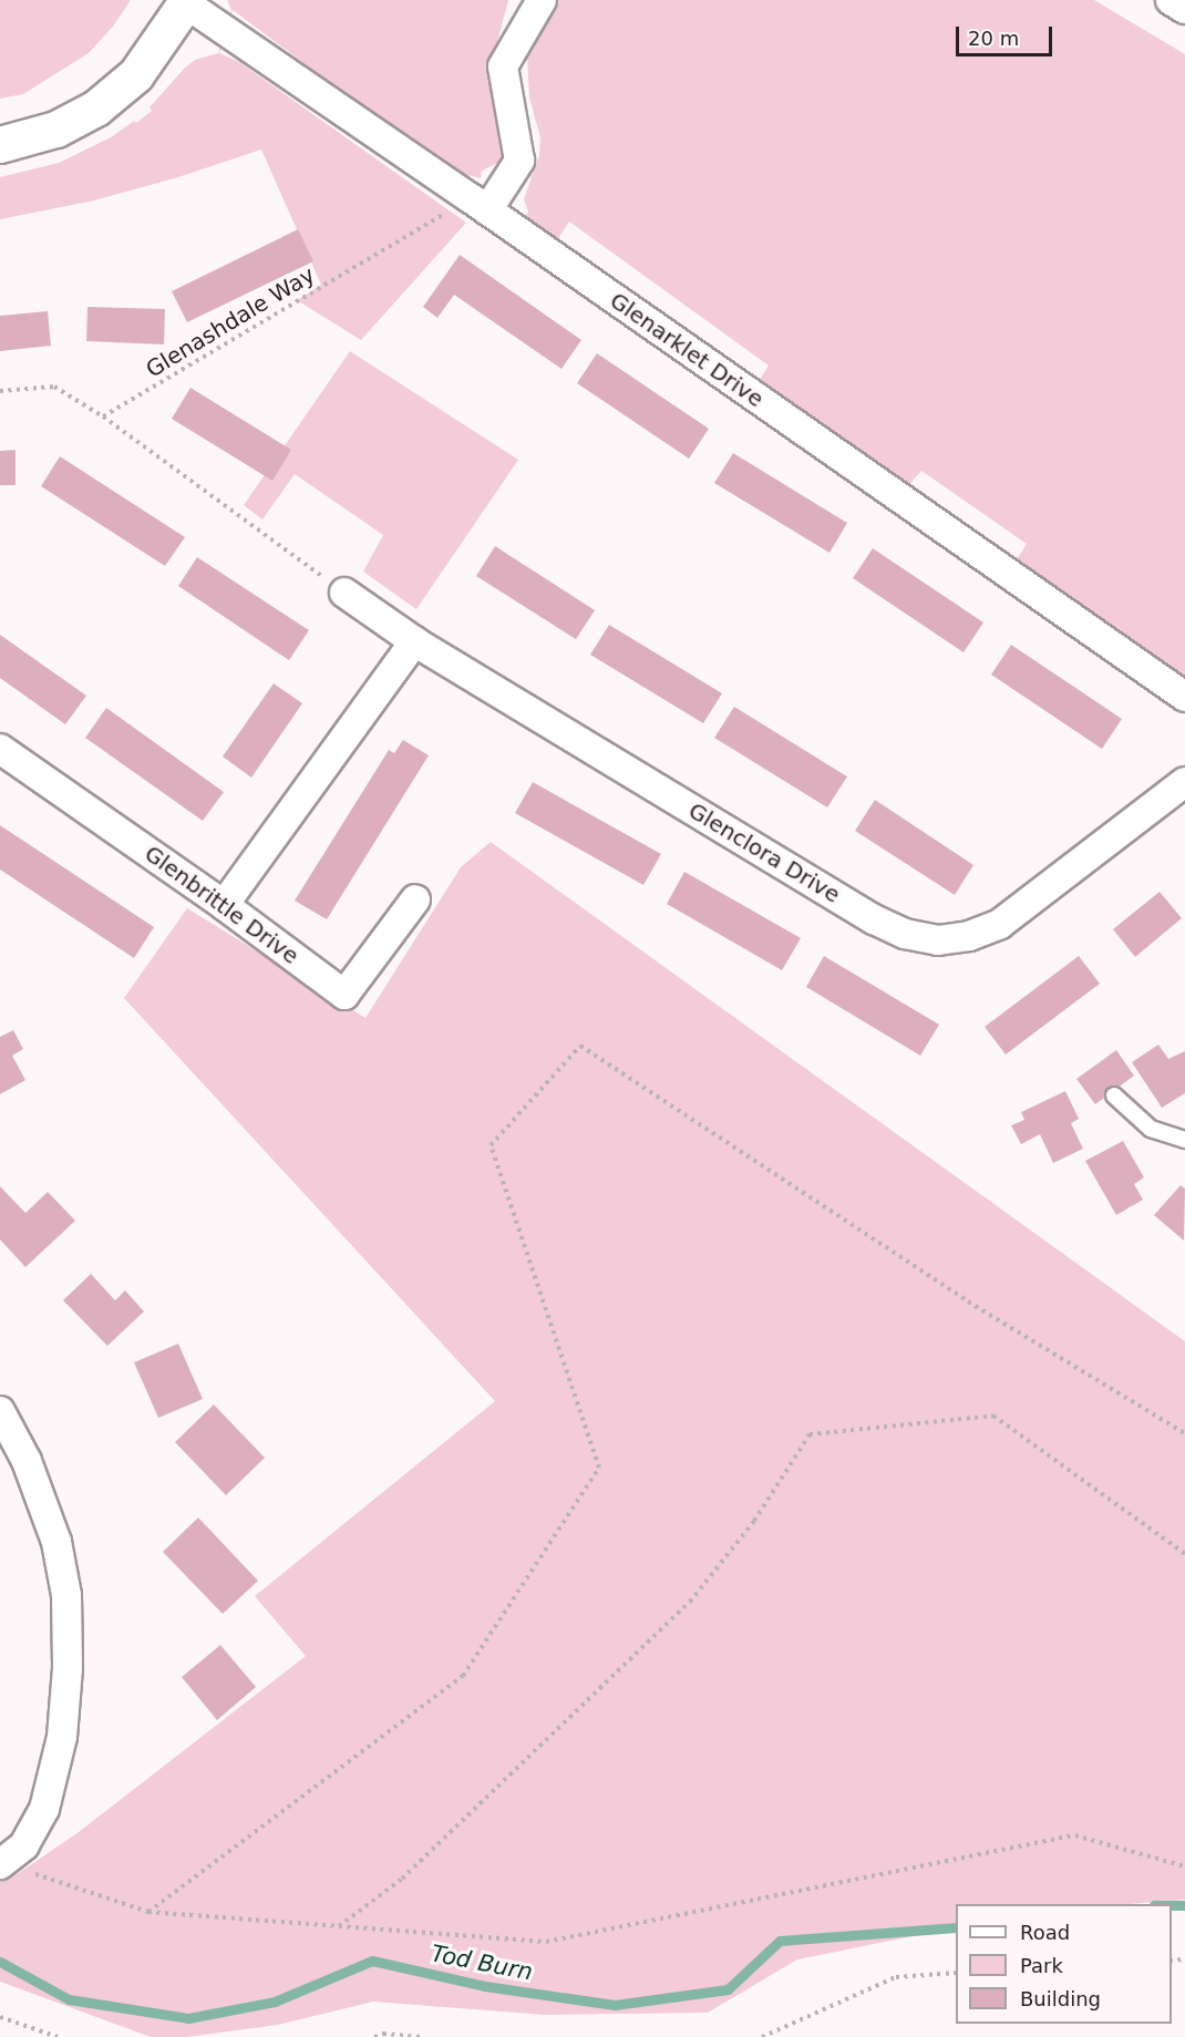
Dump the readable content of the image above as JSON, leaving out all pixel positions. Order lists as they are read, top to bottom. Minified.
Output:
{"streets":{"street":["Glenarklet Drive","Glenclora Drive","Glenbrittle Drive"],"path":["Glenashdale Way"]},"crossings":[["Glenashdale Way","Glenarklet Drive"]],"water":["Tod Burn"],"legend":["Road","Park","Building"],"scale_bar":"20 m"}
